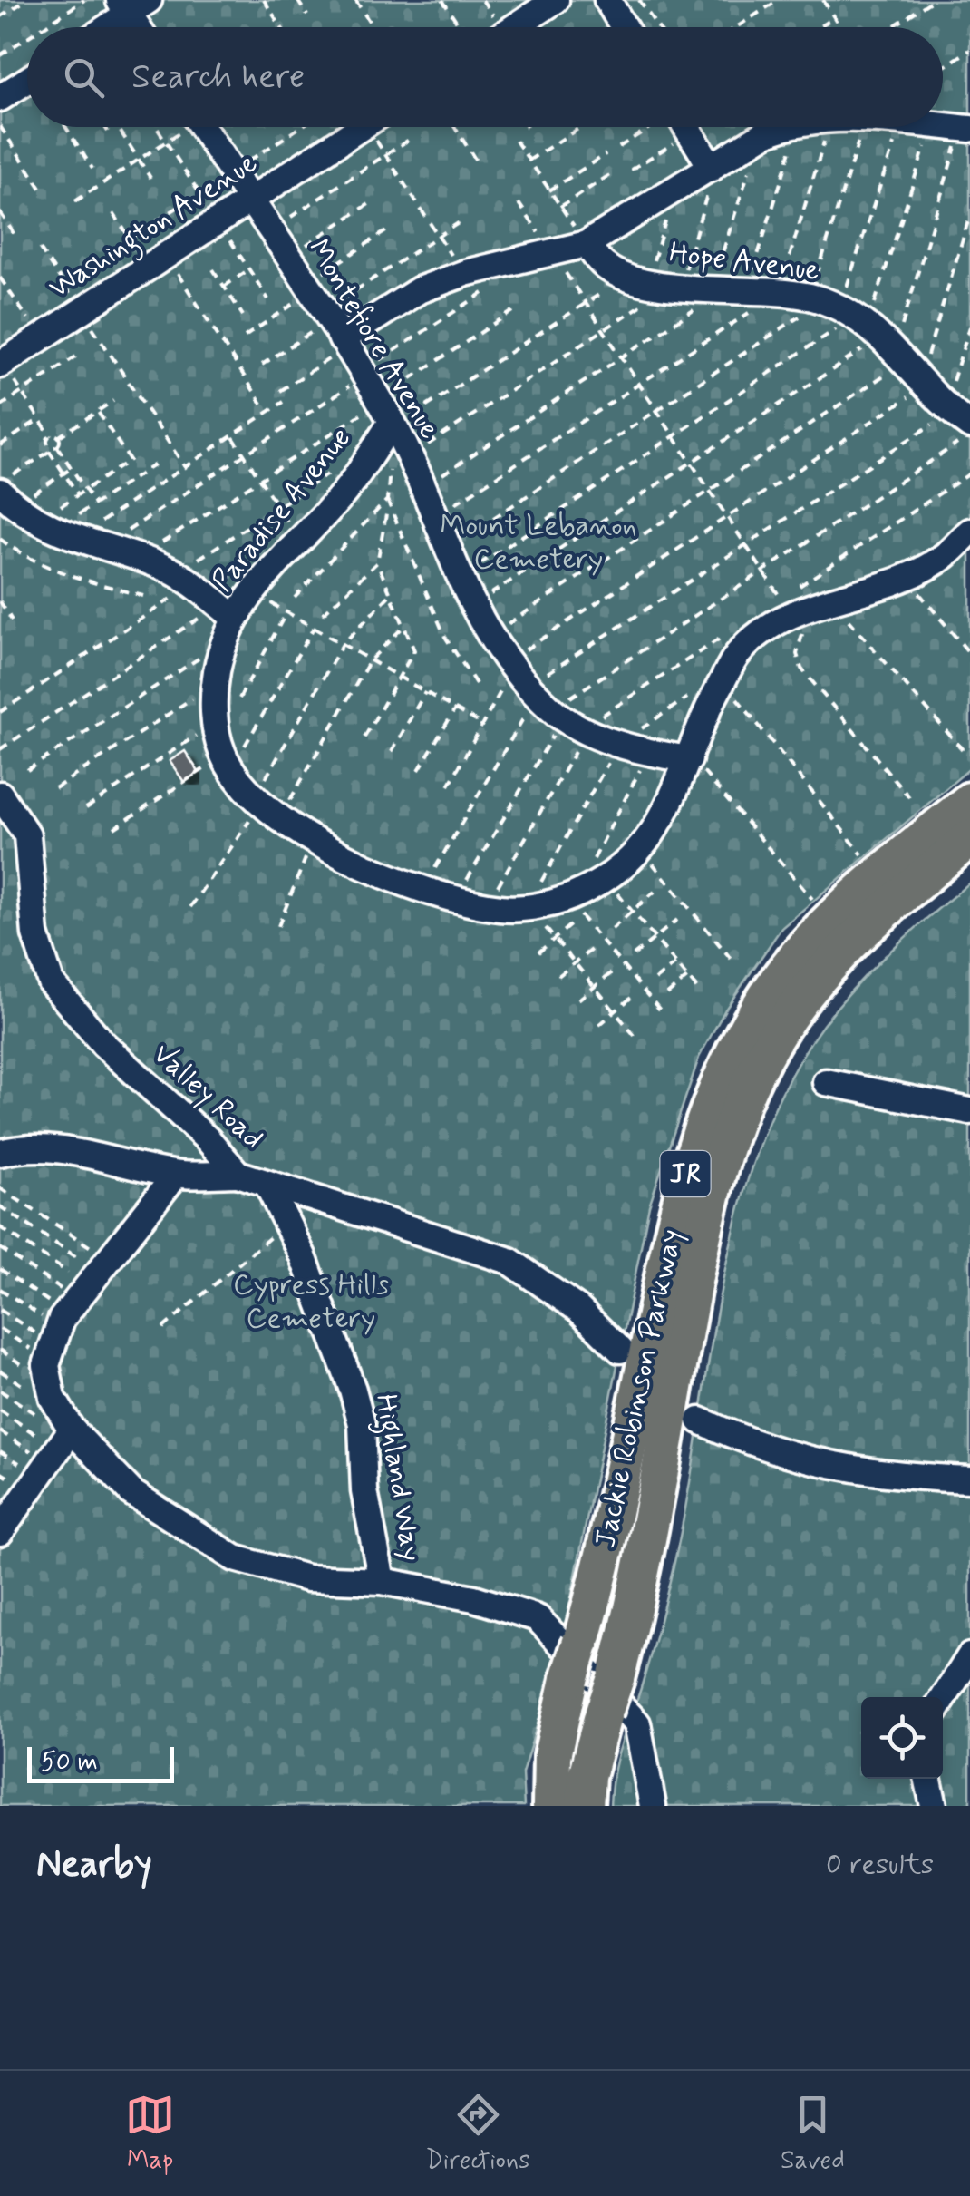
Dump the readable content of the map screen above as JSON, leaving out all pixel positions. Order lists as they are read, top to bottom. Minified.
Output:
{"streets":{"highway":["JR","Jackie Robinson Parkway"],"lane":["Washington Avenue","Hope Avenue","Montefiore Avenue","Paradise Avenue","Valley Road","Highland Way"]},"crossings":[["Washington Avenue","Montefiore Avenue"],["Montefiore Avenue","Paradise Avenue"],["Valley Road","Highland Way"]],"parks":["Mount Lebanon Cemetery","Cypress Hills Cemetery"],"scale_bar":"50 m","page":{"search":"Search here","scale":"50 m","heading":["Nearby","0 results"],"nav":["Map","Directions","Saved"]}}
